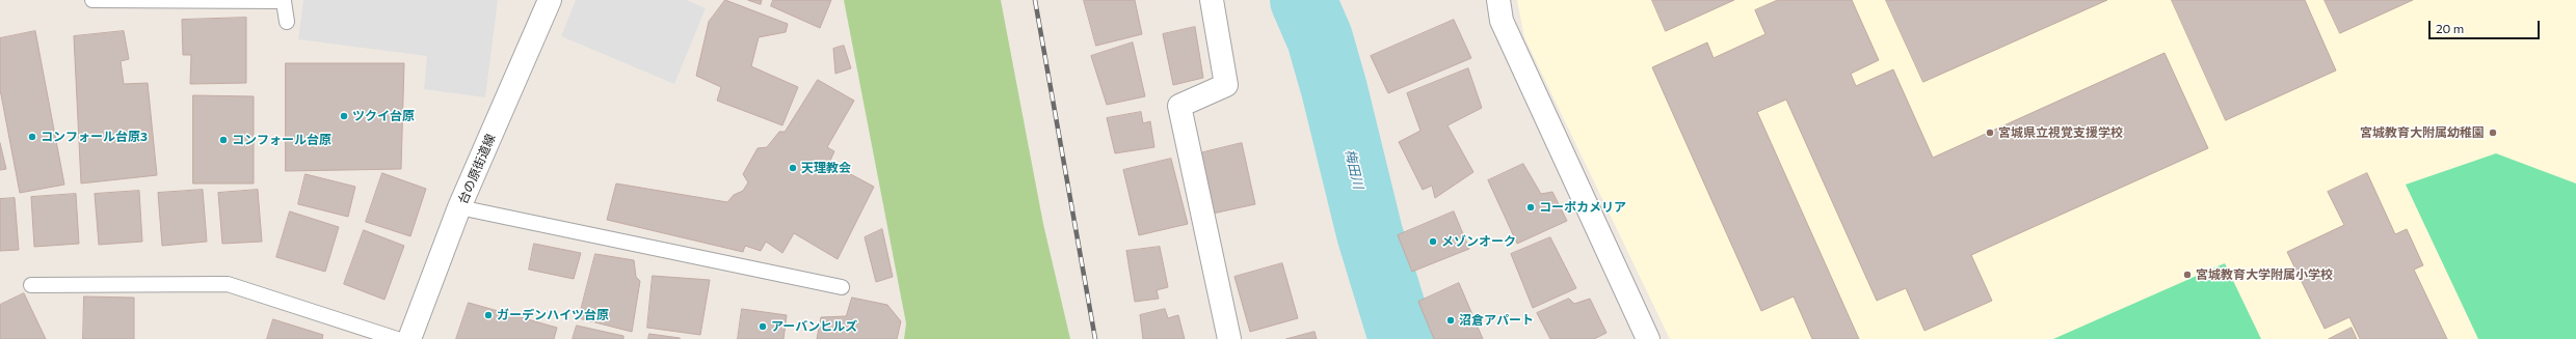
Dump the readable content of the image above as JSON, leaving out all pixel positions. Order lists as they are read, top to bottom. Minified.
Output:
{"streets":{"street":["台の原街道線"]},"water":["梅田川"],"places":["ツクイ台原","宮城県立視覚支援学校","宮城教育大附属幼稚園","コンフォール台原3","コンフォール台原","天理教会","コーポカメリア","メゾンオーク","宮城教育大学附属小学校","ガーデンハイツ台原","沼倉アパート","アーバンヒルズ"],"scale_bar":"20 m"}
